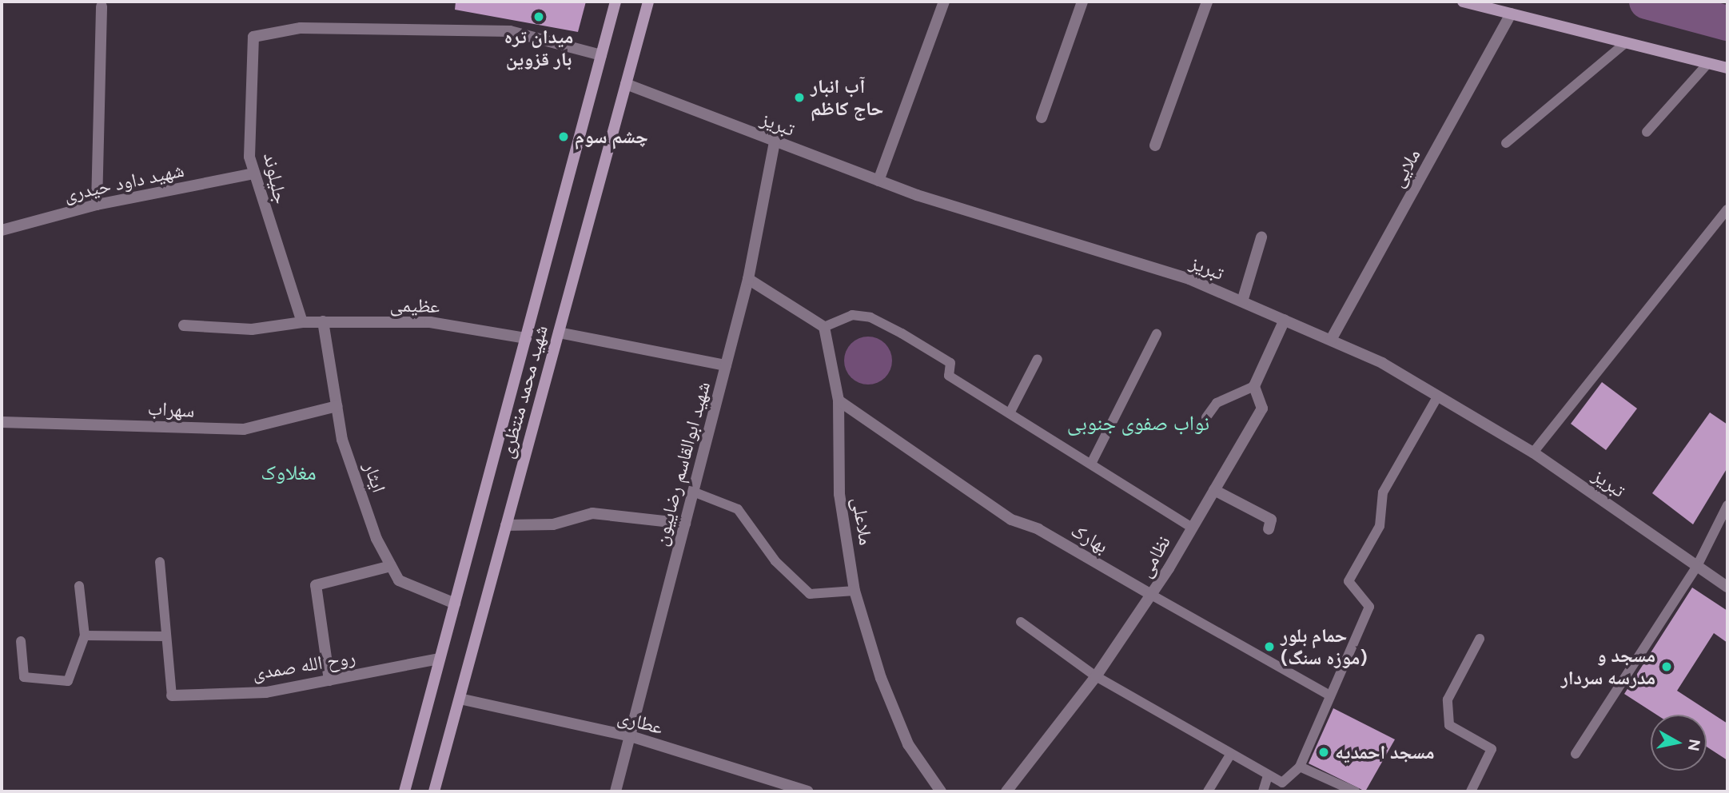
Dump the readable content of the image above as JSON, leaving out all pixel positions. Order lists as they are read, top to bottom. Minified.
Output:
{"streets":{"main road":["شهید محمد منتظری"],"street":["تبریز","ملایی","جلیلوند","شهید داود حیدری","عظیمی","سهراب","شهید ابوالقاسم رضاییون","ایثار","ملاعلی","بهارک","نظامی","روح الله صمدی","عطاری"]},"crossings":[["تبریز","ملایی"],["تبریز","شهید محمد منتظری"],["تبریز","شهید ابوالقاسم رضاییون"],["جلیلوند","شهید داود حیدری"],["جلیلوند","عظیمی"],["جلیلوند","شهید محمد منتظری"],["عظیمی","شهید محمد منتظری"],["عظیمی","ایثار"],["شهید محمد منتظری","ایثار"],["شهید محمد منتظری","روح الله صمدی"],["شهید محمد منتظری","عطاری"],["سهراب","ایثار"],["شهید ابوالقاسم رضاییون","عطاری"],["ملاعلی","بهارک"],["بهارک","نظامی"]],"districts":["نواب صفوی جنوبی","مغلاوک"],"places":["میدان تره بار قزوین","آب انبار حاج کاظم","چشم سوم","حمام بلور (موزه سنگ)","مسجد و مدرسه سردار","مسجد احمدیه"],"north":"right"}
